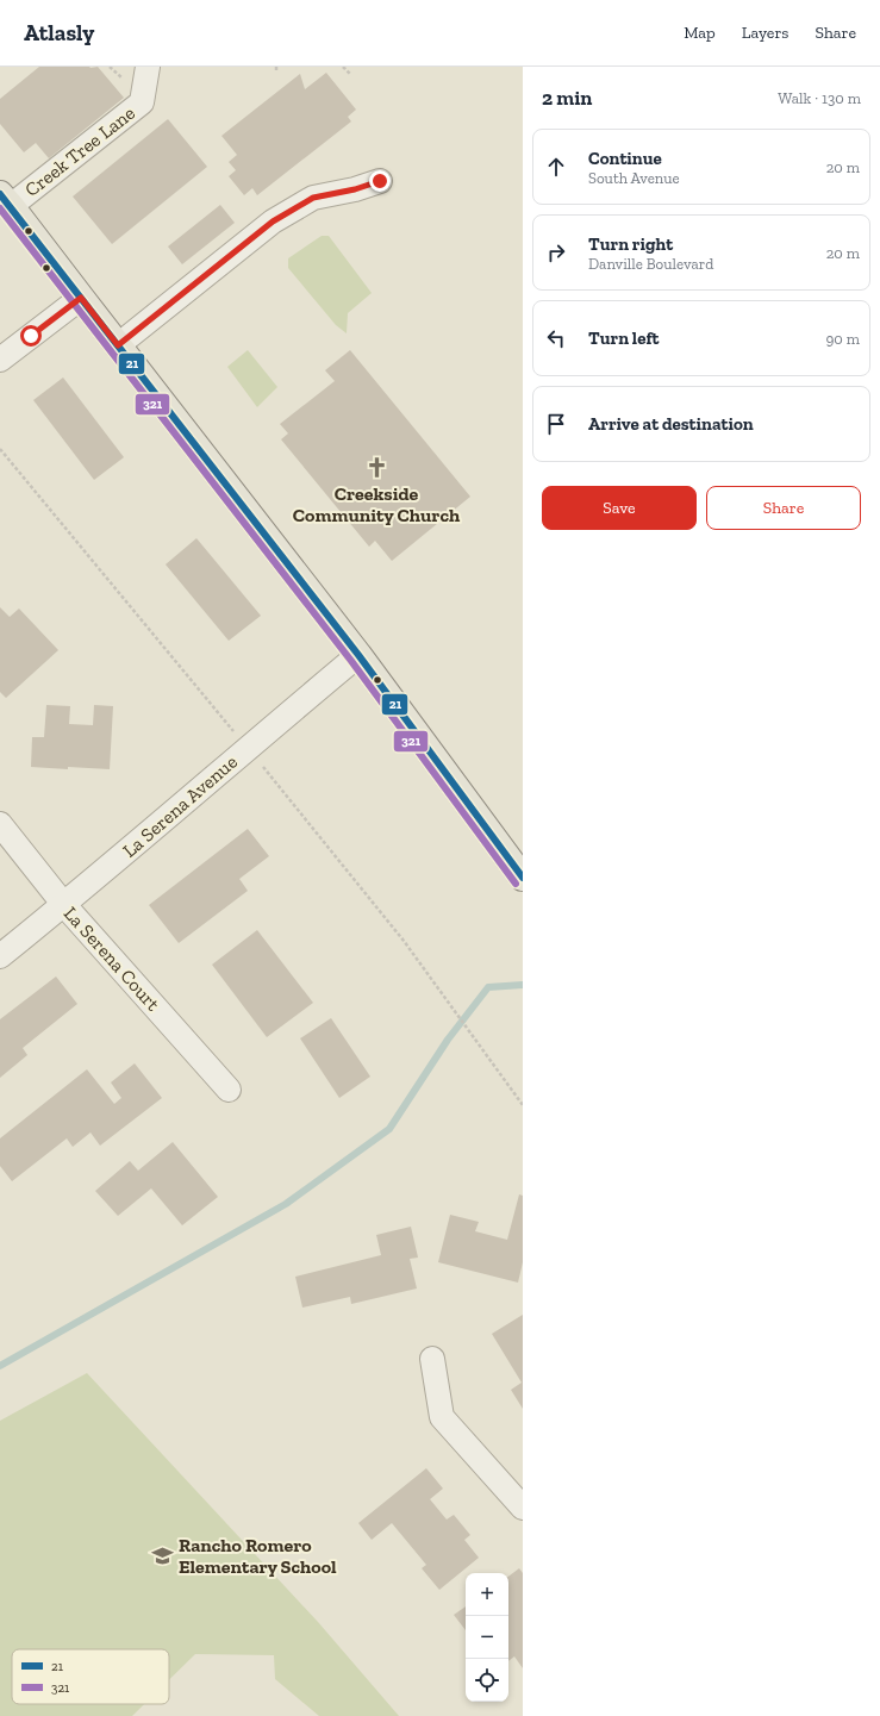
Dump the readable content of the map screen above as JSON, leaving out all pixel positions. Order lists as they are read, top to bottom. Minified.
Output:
{"streets":{"street":["Creek Tree Lane","La Serena Avenue","La Serena Court"]},"crossings":[["La Serena Avenue","La Serena Court"]],"places":{"church":["Creekside Community Church"],"school or university":["Rancho Romero Elementary School"]},"lines":["transit line 21","transit line 321"],"legend":["21","321"],"page":{"header":"Atlasly","nav":["Map","Layers","Share"],"heading":["2 min","Walk · 130 m"],"list":[["Continue","South Avenue","20 m"],["Turn right","Danville Boulevard","20 m"],["Turn left","90 m"],"Arrive at destination"],"buttons":["Save","Share"],"map_buttons":["+","−"]}}
